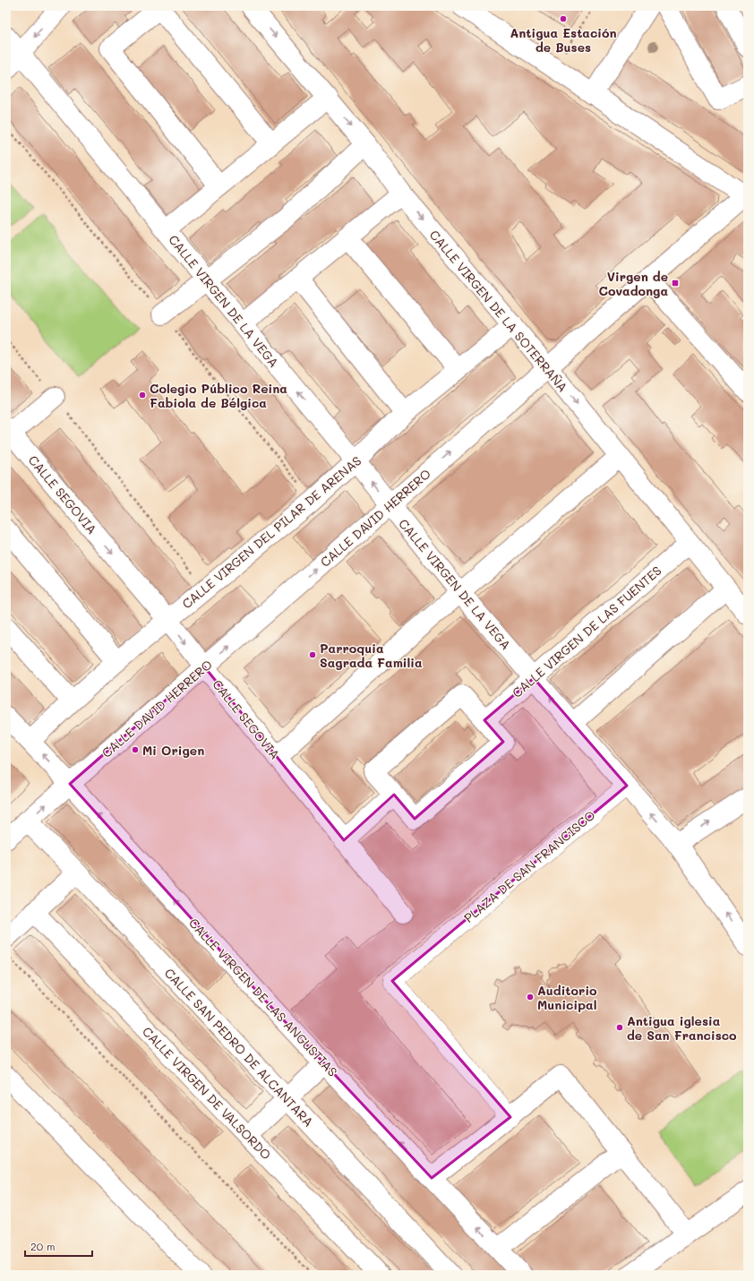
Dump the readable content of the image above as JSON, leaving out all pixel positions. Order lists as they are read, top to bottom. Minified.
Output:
{"streets":{"street":["CALLE VIRGEN DE LA VEGA","CALLE VIRGEN DE LA SOTERRAÑA","CALLE SEGOVIA","CALLE DAVID HERRERO","CALLE VIRGEN DEL PILAR DE ARENAS","CALLE VIRGEN DE LAS FUENTES","PLAZA DE SAN FRANCISCO","CALLE VIRGEN DE LAS ANGUSTIAS","CALLE SAN PEDRO DE ALCANTARA","CALLE VIRGEN DE VALSORDO"]},"crossings":[["CALLE VIRGEN DE LA VEGA","CALLE DAVID HERRERO"],["CALLE VIRGEN DE LA VEGA","CALLE VIRGEN DEL PILAR DE ARENAS"],["CALLE VIRGEN DE LA VEGA","CALLE VIRGEN DE LAS FUENTES"],["CALLE VIRGEN DE LA VEGA","PLAZA DE SAN FRANCISCO"],["CALLE VIRGEN DE LA SOTERRAÑA","CALLE DAVID HERRERO"],["CALLE VIRGEN DE LA SOTERRAÑA","CALLE VIRGEN DEL PILAR DE ARENAS"],["CALLE VIRGEN DE LA SOTERRAÑA","CALLE VIRGEN DE LAS FUENTES"],["CALLE SEGOVIA","CALLE DAVID HERRERO"],["CALLE SEGOVIA","CALLE VIRGEN DEL PILAR DE ARENAS"],["CALLE DAVID HERRERO","CALLE VIRGEN DE LAS ANGUSTIAS"],["CALLE DAVID HERRERO","CALLE SAN PEDRO DE ALCANTARA"],["CALLE VIRGEN DEL PILAR DE ARENAS","CALLE VIRGEN DE LAS ANGUSTIAS"]],"one_way":["CALLE VIRGEN DE LAS ANGUSTIAS"],"places":{"other":["Antigua Estación de Buses","Colegio Público Reina Fabiola de Bélgica","Parroquia Sagrada Familia","Mi Origen","Auditorio Municipal","Antigua iglesia de San Francisco"],"transit":["Virgen de Covadonga"]},"scale_bar":"20 m"}
